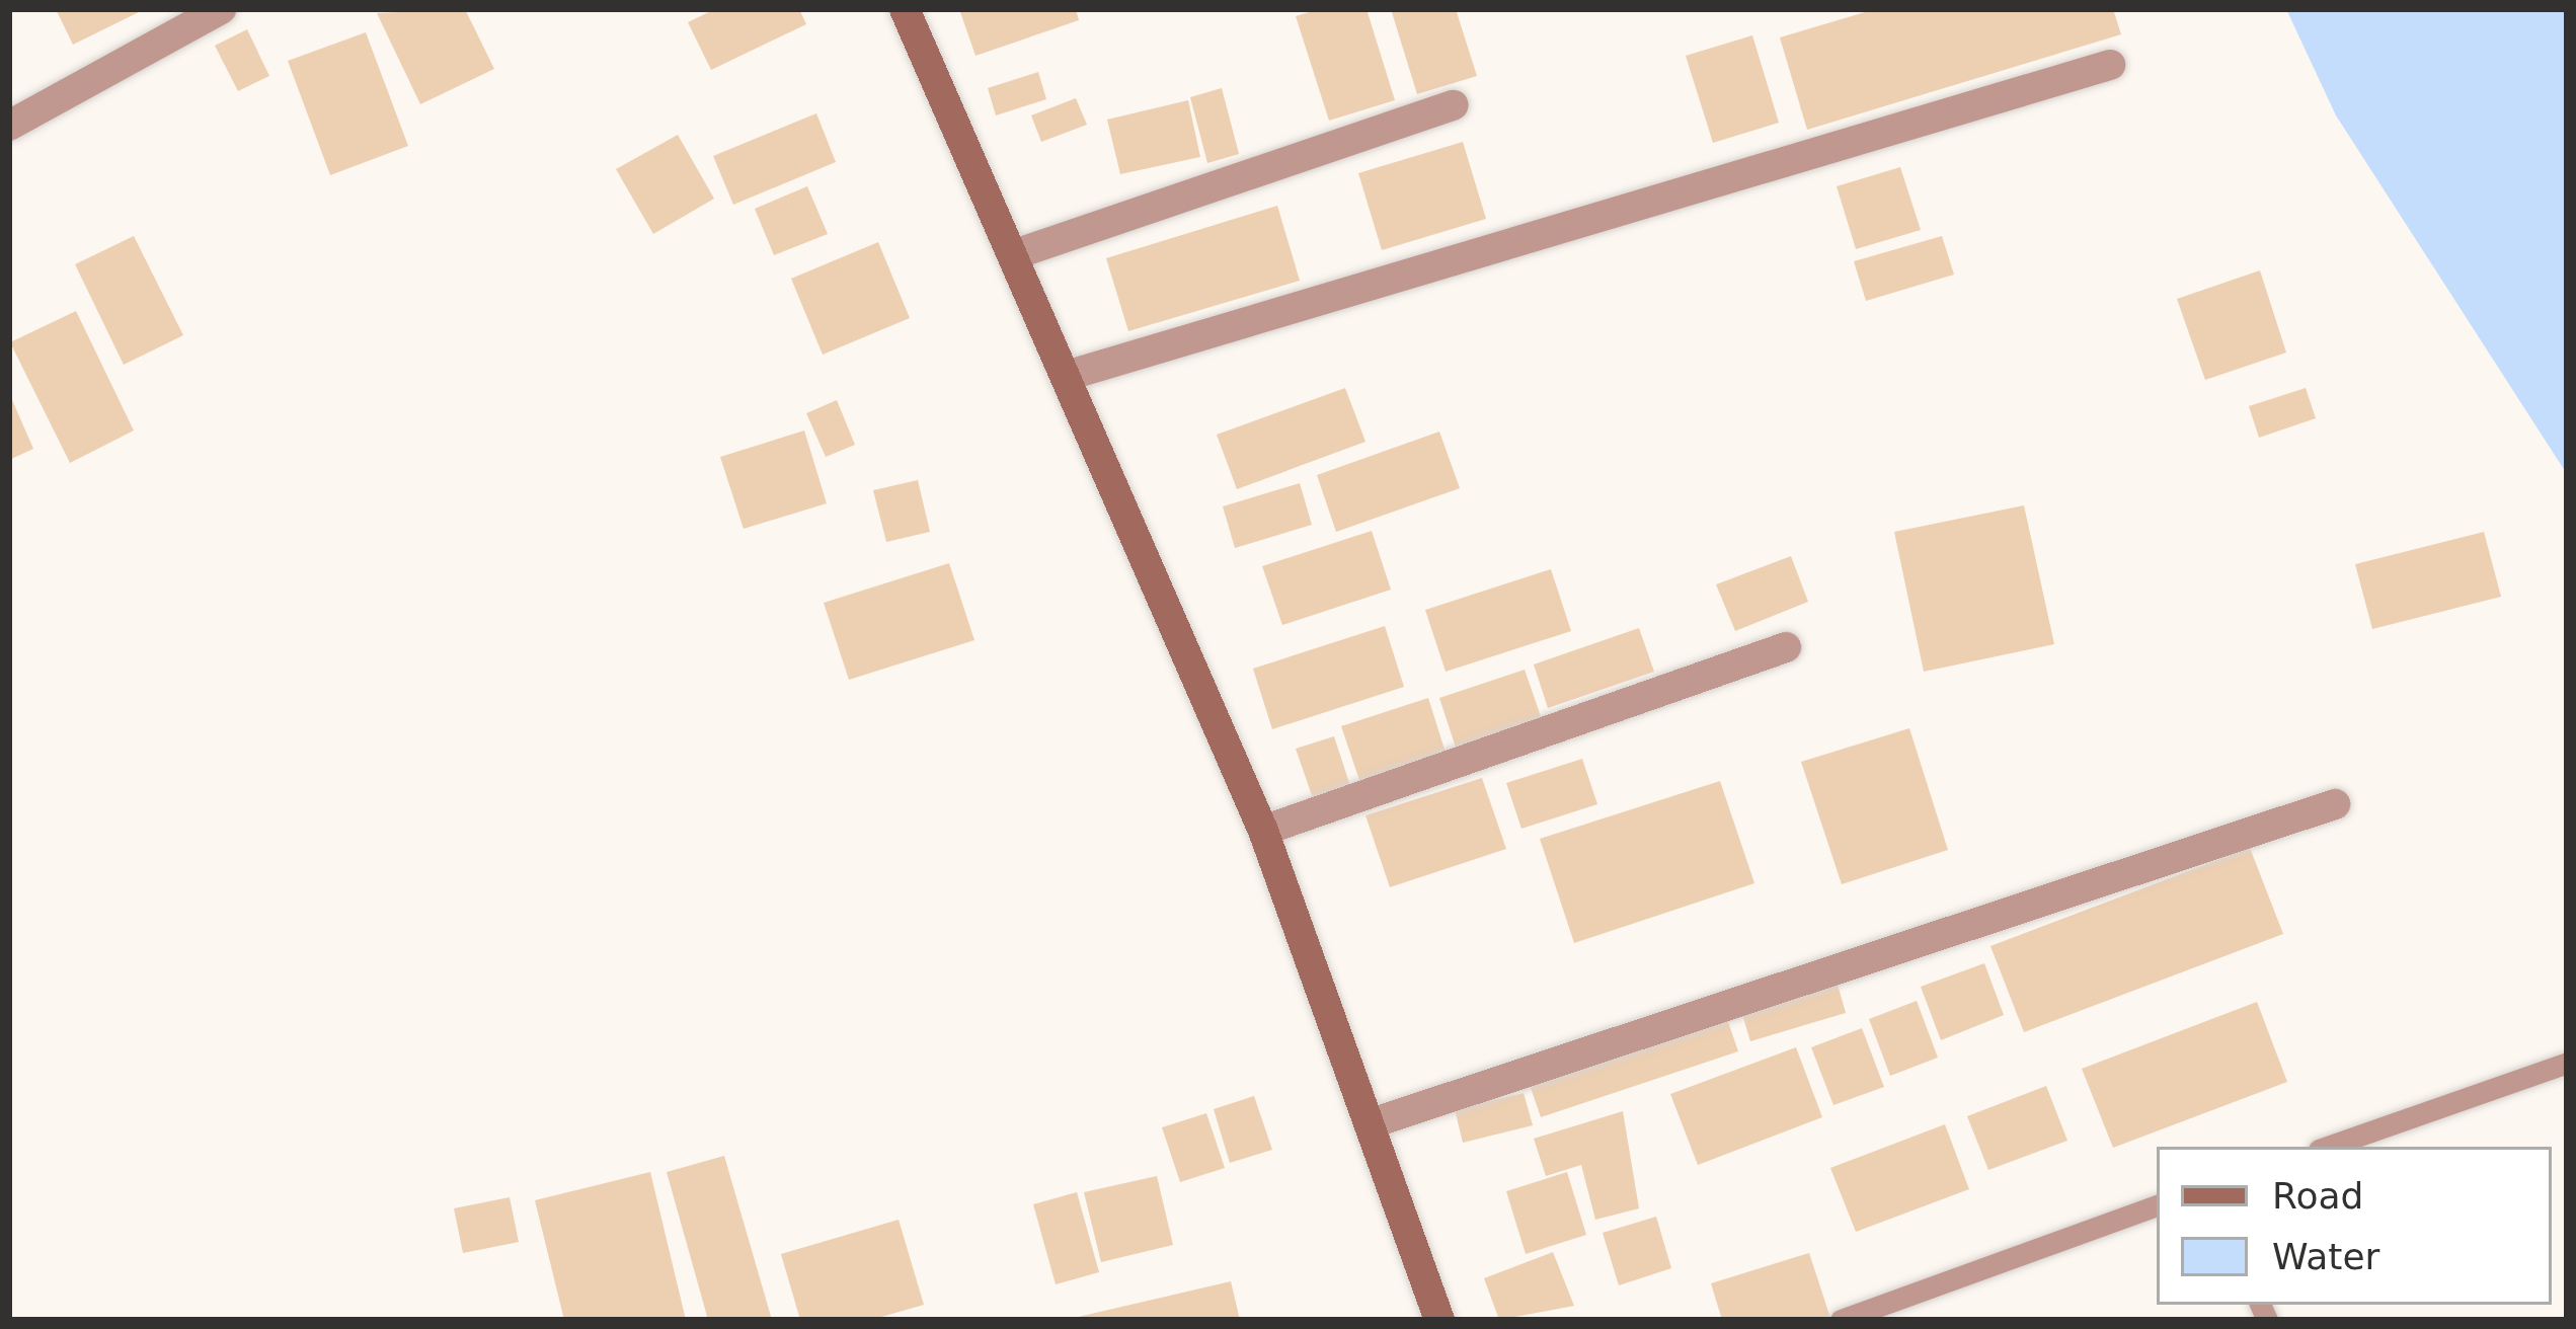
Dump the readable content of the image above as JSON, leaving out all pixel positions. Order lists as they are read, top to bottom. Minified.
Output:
{"legend":["Road","Water"]}
